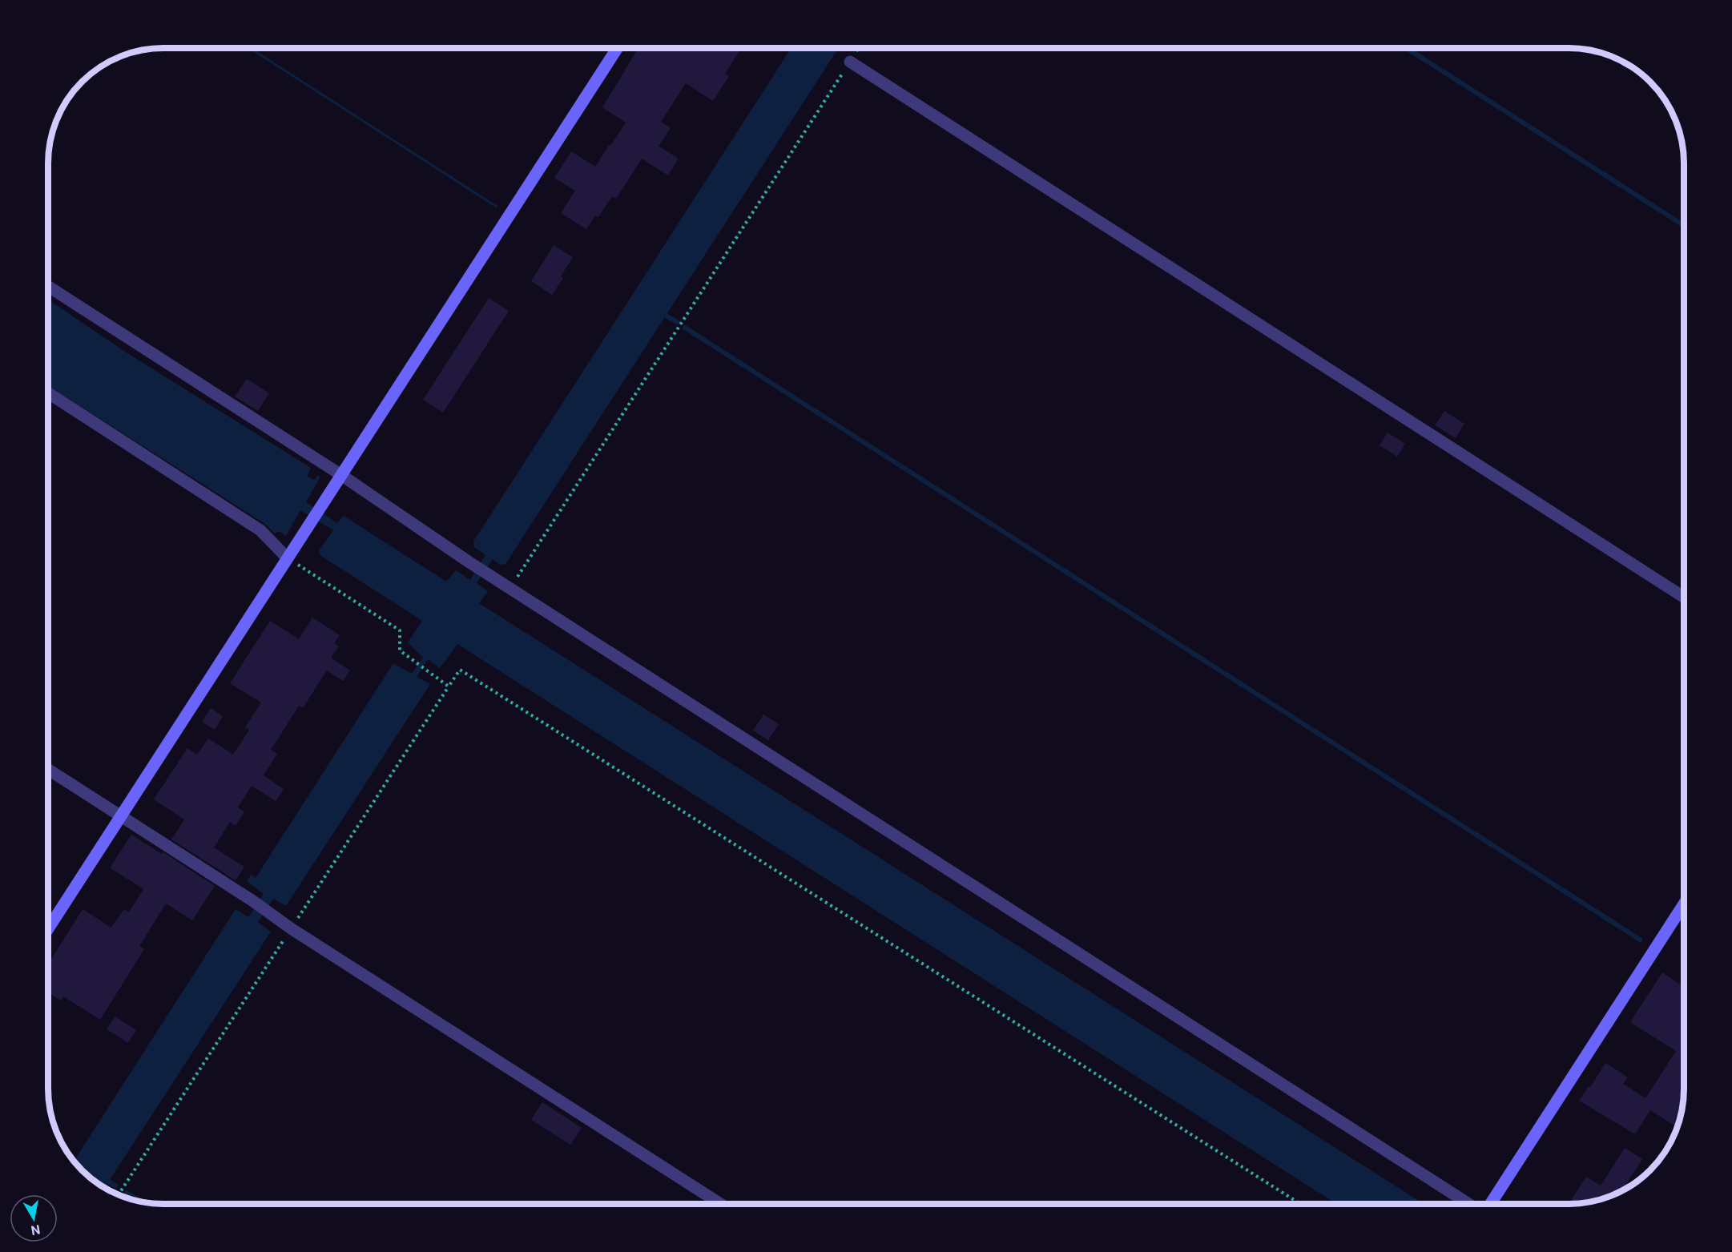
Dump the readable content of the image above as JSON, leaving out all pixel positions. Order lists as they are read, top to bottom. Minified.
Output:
{"north":"bottom"}
